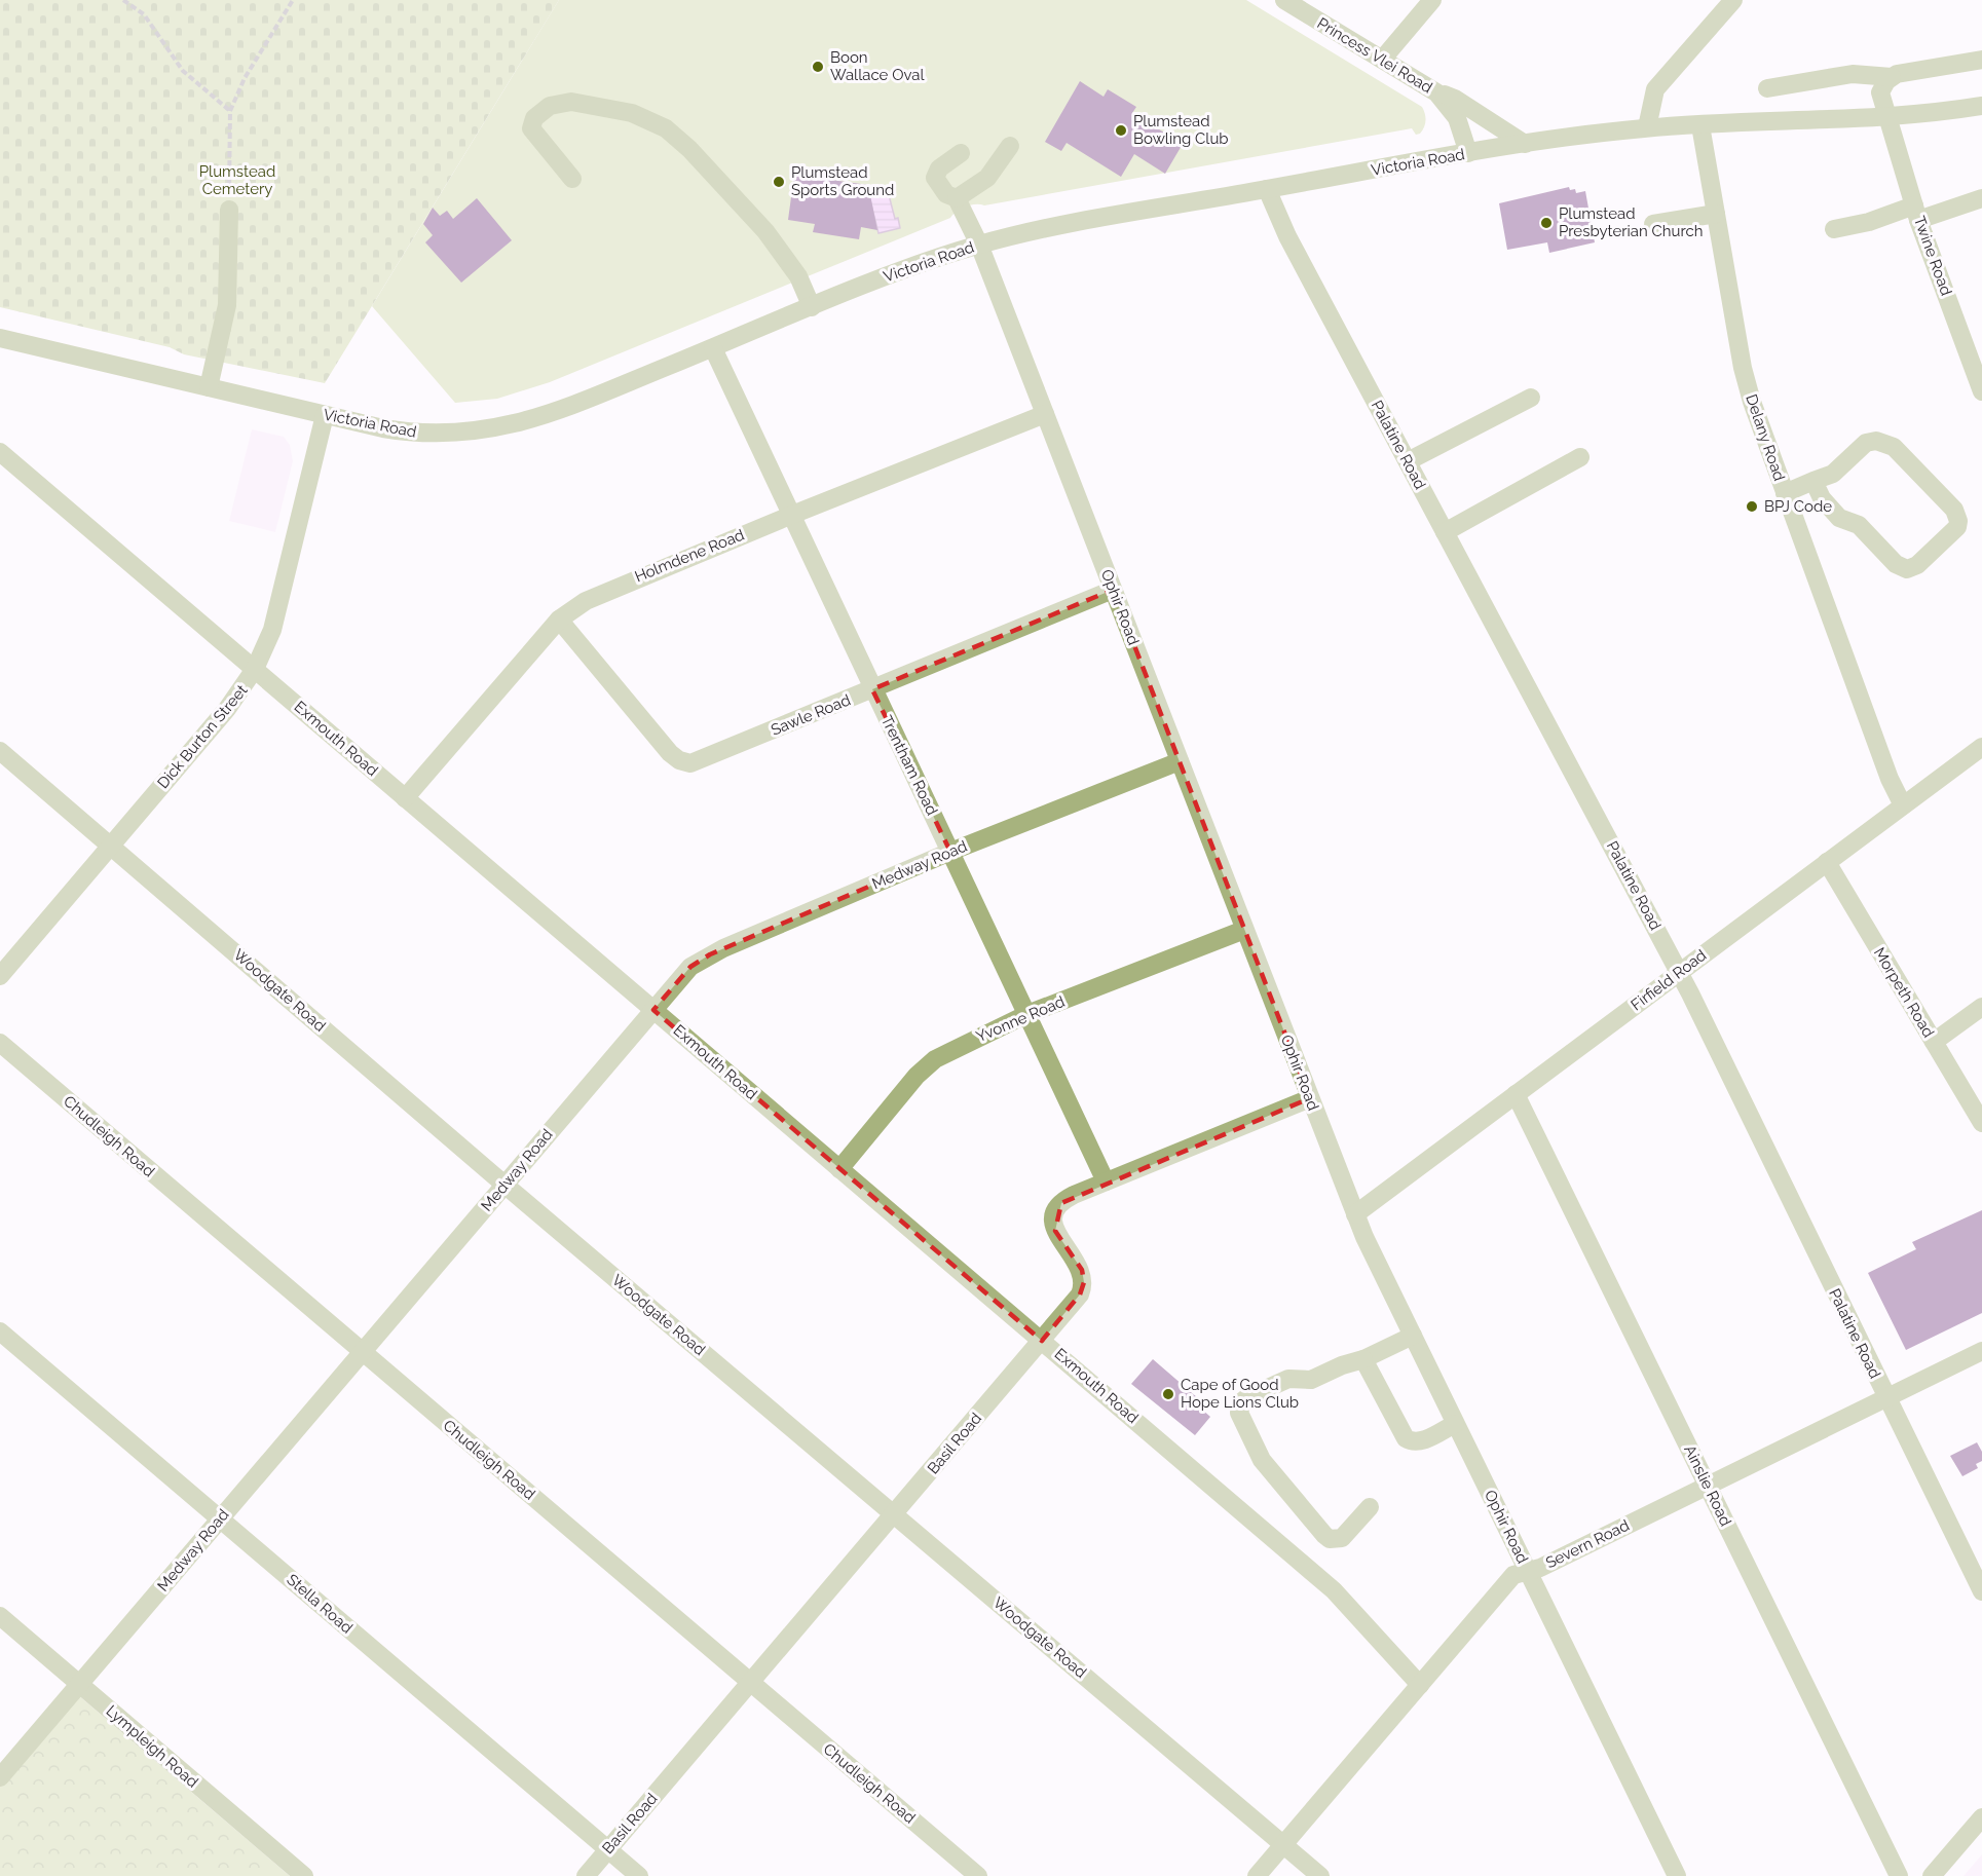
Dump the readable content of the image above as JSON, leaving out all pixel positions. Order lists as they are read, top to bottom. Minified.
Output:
{"streets":{"street":["Princess Vlei Road","Victoria Road","Twine Road","Delany Road","Palatine Road","Holmdene Road","Ophir Road","Sawle Road","Dick Burton Street","Exmouth Road","Trentham Road","Medway Road","Firfield Road","Woodgate Road","Morpeth Road","Yvonne Road","Chudleigh Road","Basil Road","Ainslie Road","Severn Road","Stella Road","Lympleigh Road"]},"crossings":[["Princess Vlei Road","Victoria Road"],["Victoria Road","Twine Road"],["Victoria Road","Delany Road"],["Victoria Road","Palatine Road"],["Victoria Road","Ophir Road"],["Victoria Road","Dick Burton Street"],["Victoria Road","Trentham Road"],["Delany Road","Firfield Road"],["Palatine Road","Firfield Road"],["Palatine Road","Severn Road"],["Holmdene Road","Ophir Road"],["Holmdene Road","Sawle Road"],["Holmdene Road","Exmouth Road"],["Holmdene Road","Trentham Road"],["Ophir Road","Sawle Road"],["Ophir Road","Medway Road"],["Ophir Road","Firfield Road"],["Ophir Road","Yvonne Road"],["Ophir Road","Basil Road"],["Ophir Road","Severn Road"],["Sawle Road","Trentham Road"],["Dick Burton Street","Exmouth Road"],["Dick Burton Street","Woodgate Road"],["Exmouth Road","Medway Road"],["Exmouth Road","Yvonne Road"],["Exmouth Road","Basil Road"],["Exmouth Road","Severn Road"],["Trentham Road","Medway Road"],["Trentham Road","Yvonne Road"],["Trentham Road","Basil Road"],["Medway Road","Woodgate Road"],["Medway Road","Chudleigh Road"],["Medway Road","Stella Road"],["Medway Road","Lympleigh Road"],["Firfield Road","Morpeth Road"],["Firfield Road","Ainslie Road"],["Woodgate Road","Basil Road"],["Woodgate Road","Severn Road"],["Chudleigh Road","Basil Road"],["Basil Road","Stella Road"],["Ainslie Road","Severn Road"]],"parks":["Plumstead Cemetery"],"places":["Boon Wallace Oval","Plumstead Bowling Club","Plumstead Sports Ground","Plumstead Presbyterian Church","BPJ Code","Cape of Good Hope Lions Club"]}
